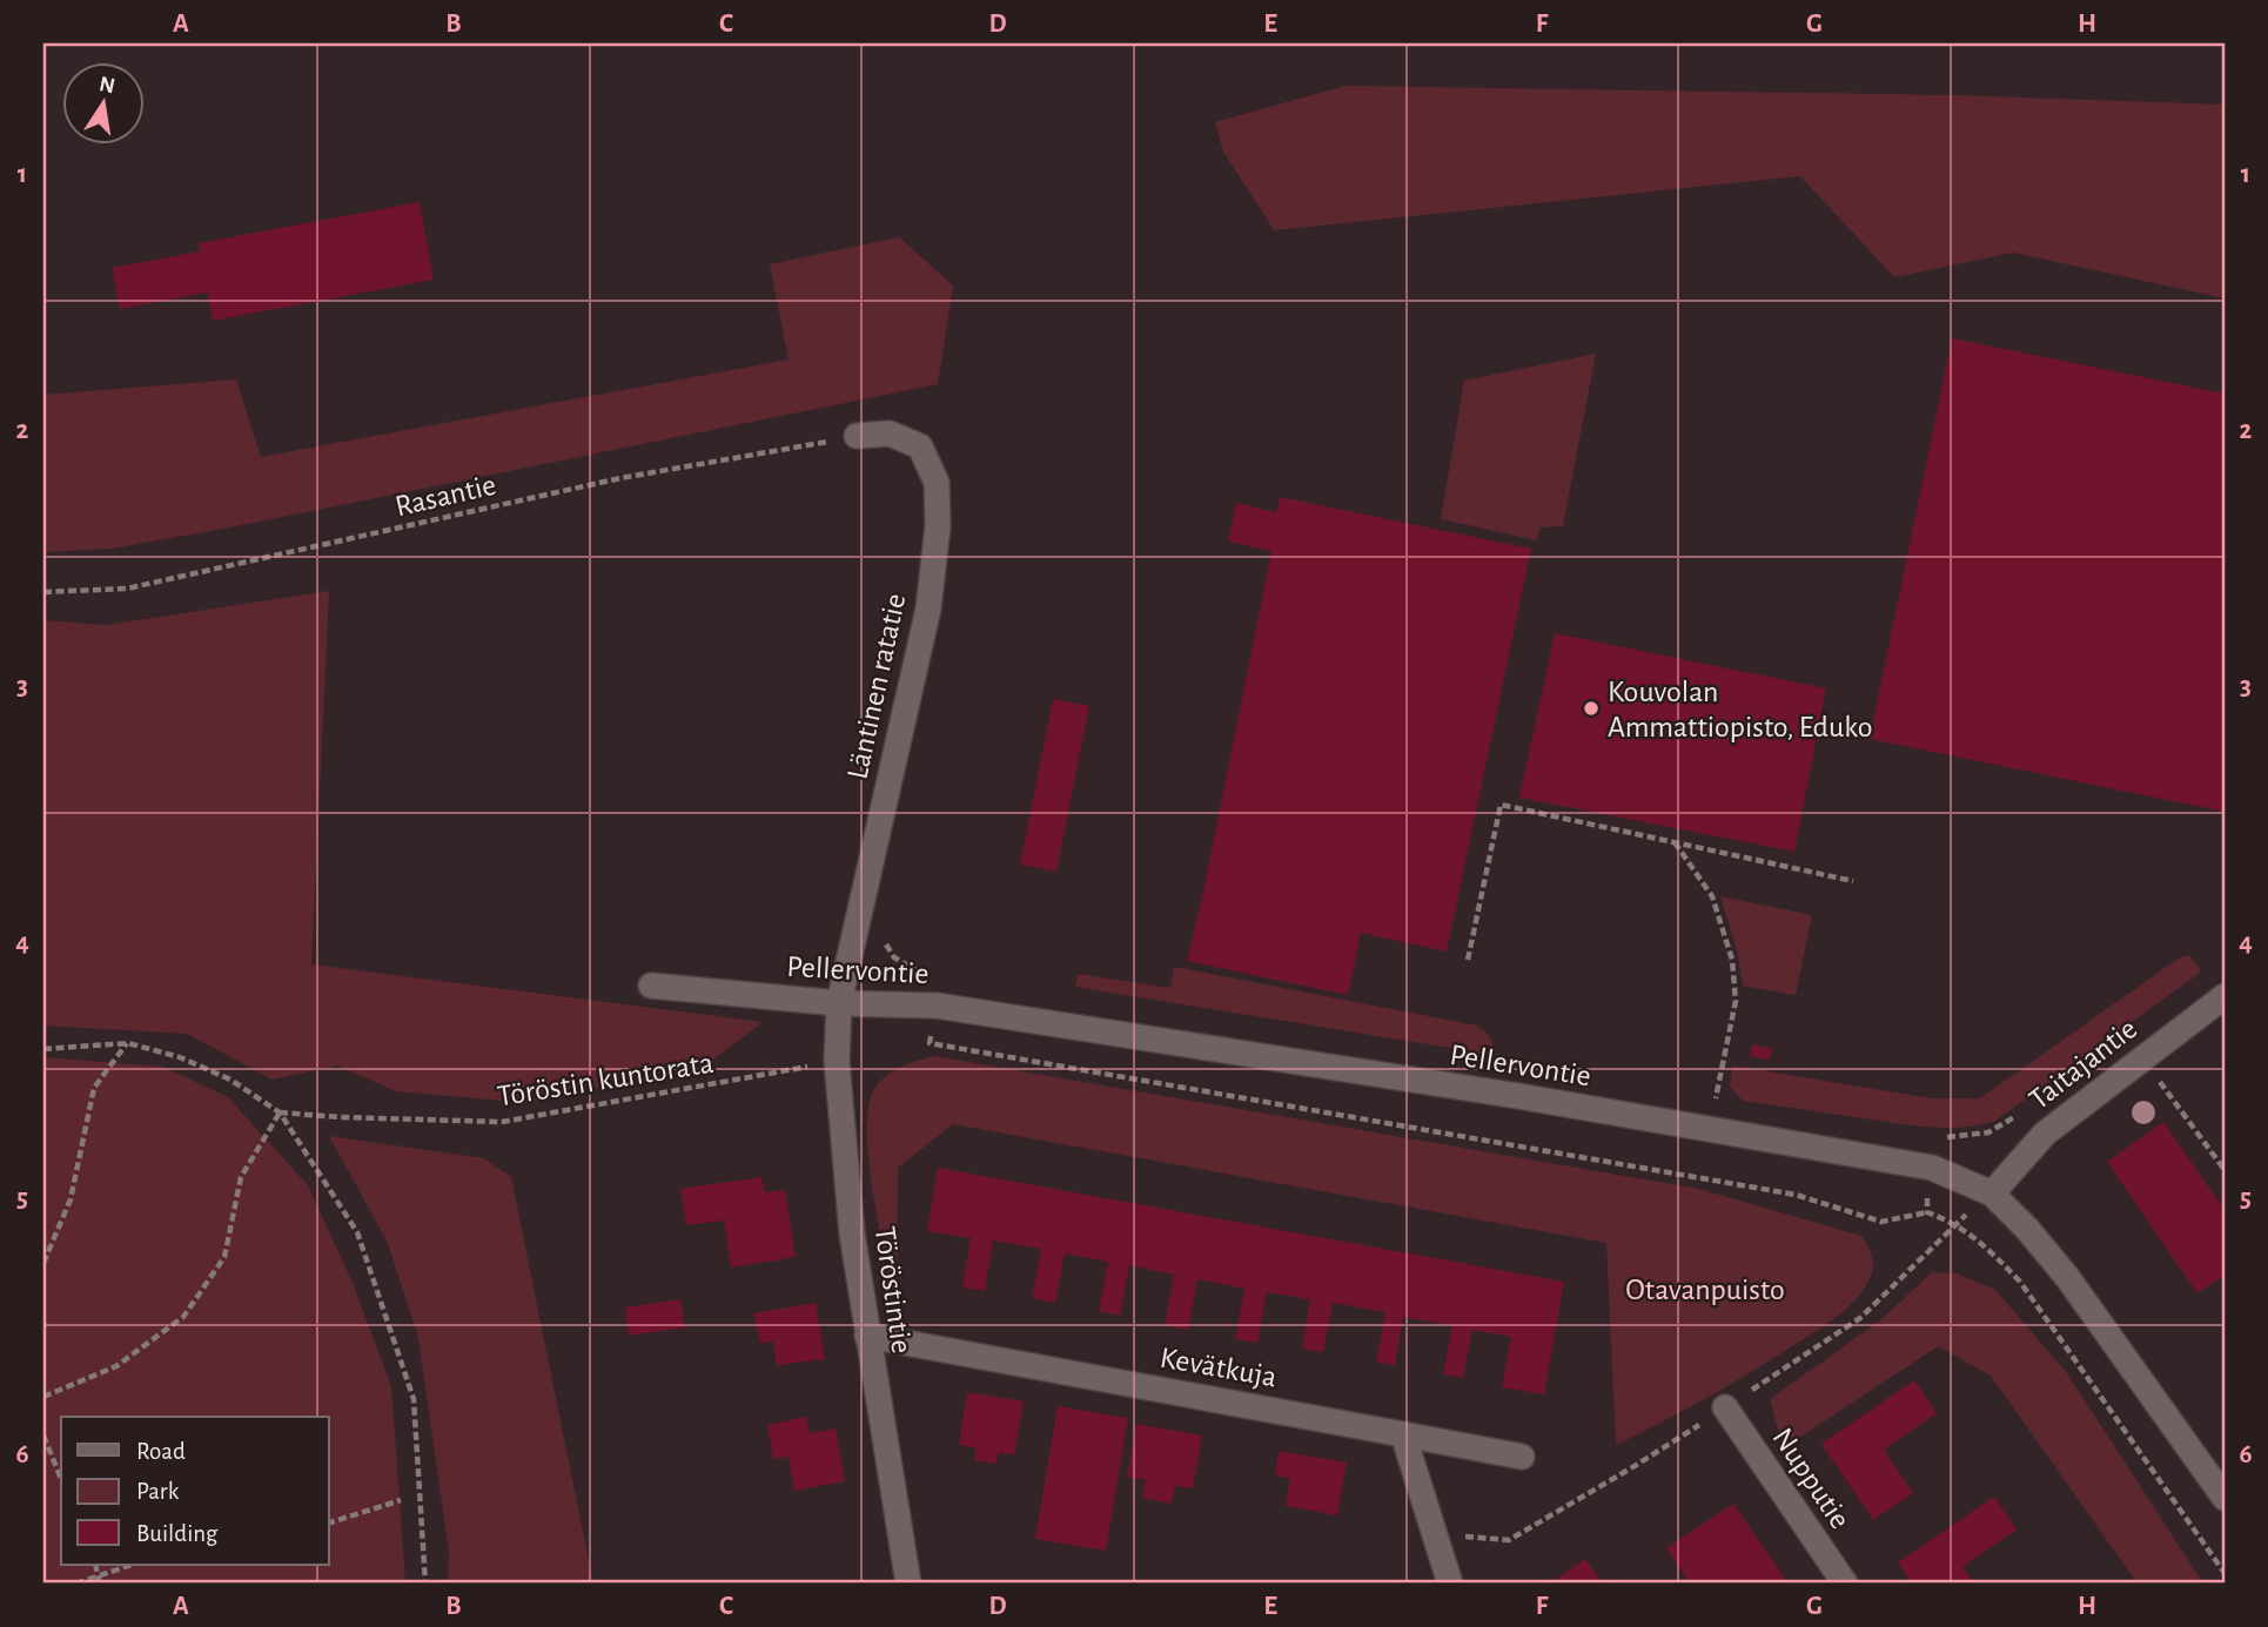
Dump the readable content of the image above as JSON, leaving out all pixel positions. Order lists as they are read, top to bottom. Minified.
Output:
{"streets":{"street":["Läntinen ratatie","Pellervontie","Taitajantie","Töröstintie","Kevätkuja","Nupputie"],"path":["Rasantie","Töröstin kuntorata"]},"crossings":[["Rasantie","Läntinen ratatie"],["Läntinen ratatie","Pellervontie"],["Läntinen ratatie","Töröstintie"],["Pellervontie","Taitajantie"],["Pellervontie","Töröstintie"],["Töröstin kuntorata","Töröstintie"],["Töröstintie","Kevätkuja"]],"parks":["Otavanpuisto"],"places":["Kouvolan Ammattiopisto, Eduko"],"legend":["Road","Park","Building"],"north":"top","grid":{"columns":["A","B","C","D","E","F","G","H"],"rows":["1","2","3","4","5","6"]}}
